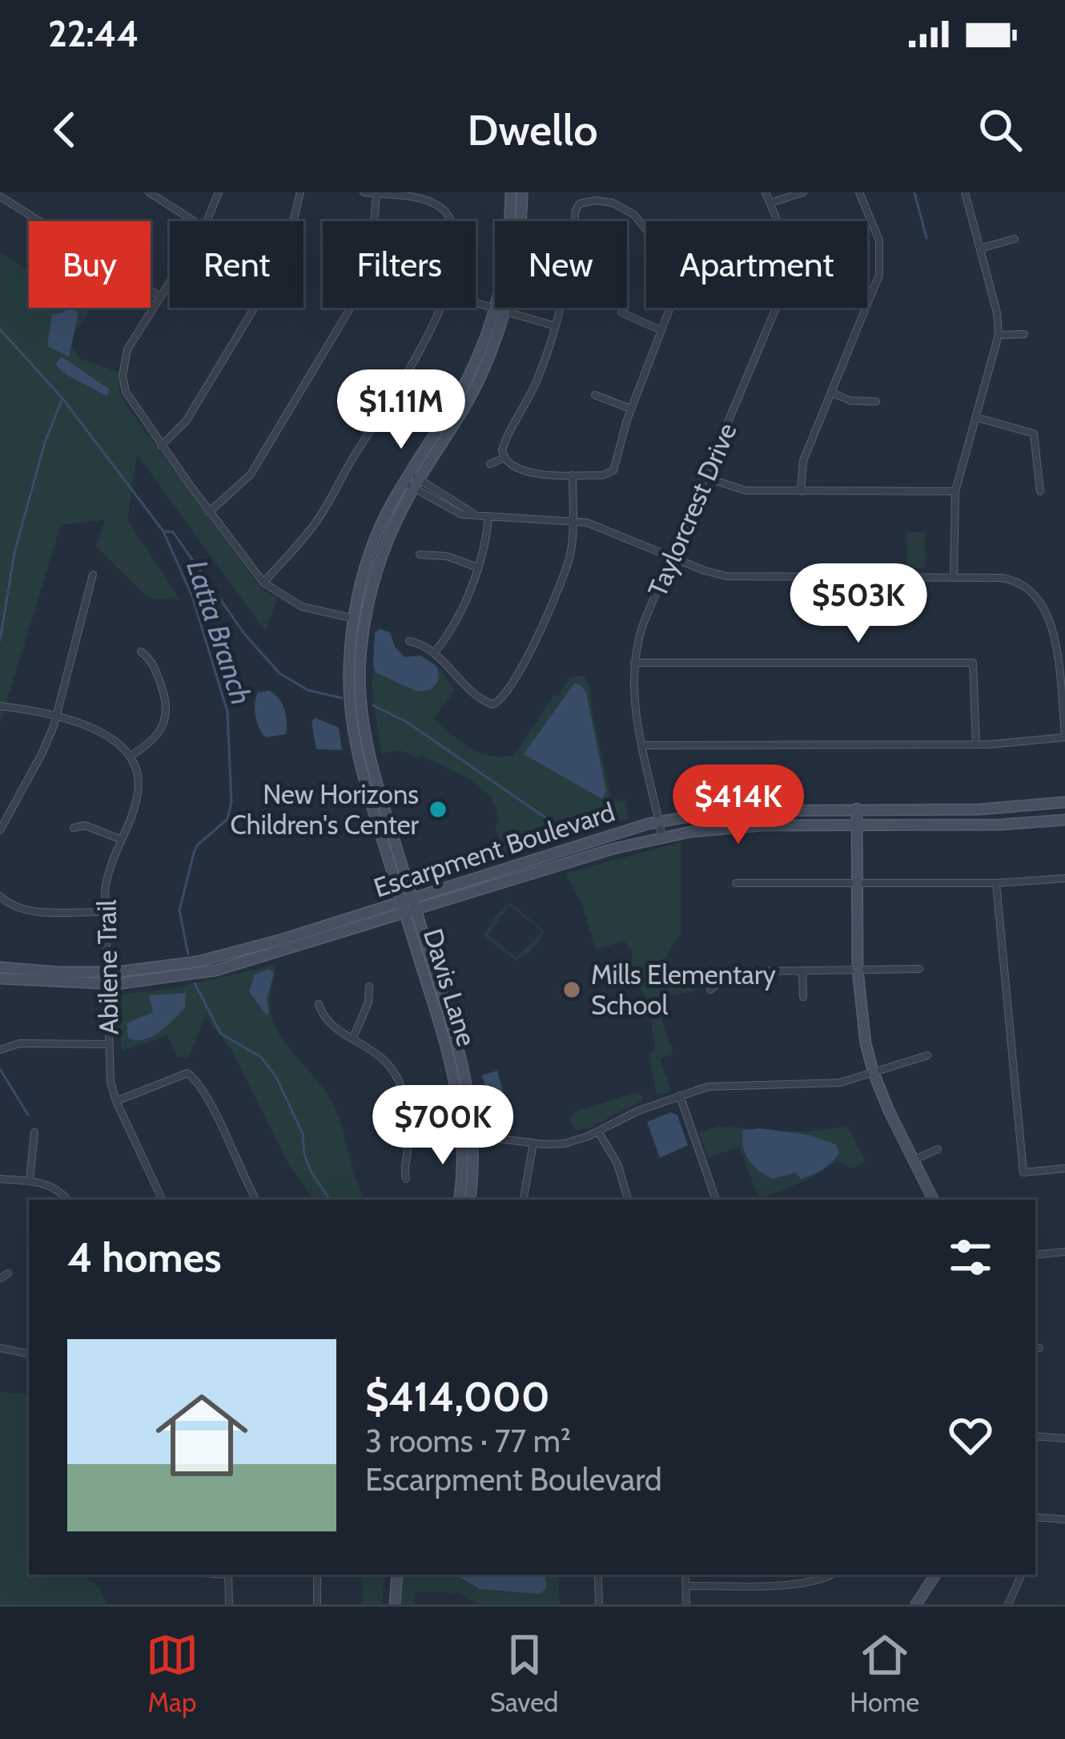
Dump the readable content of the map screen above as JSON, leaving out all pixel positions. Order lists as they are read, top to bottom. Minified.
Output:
{"streets":{"main road":["Escarpment Boulevard","Davis Lane"],"street":["Taylorcrest Drive","Abilene Trail"]},"crossings":[["Taylorcrest Drive","Escarpment Boulevard"],["Escarpment Boulevard","Abilene Trail"],["Escarpment Boulevard","Davis Lane"]],"water":["Latta Branch"],"places":["New Horizons Children's Center","Mills Elementary School"],"page":{"status":"22:44","header":"Dwello","chip":["Buy","Rent","Filters","New","Apartment"],"price":["$1.11M","$503K","$414K","$700K"],"heading":"4 homes","list":[{"name":"$414,000","note":"3 rooms · 77 m² · Escarpment Boulevard"}],"tabs":["Map","Saved","Home"]}}
